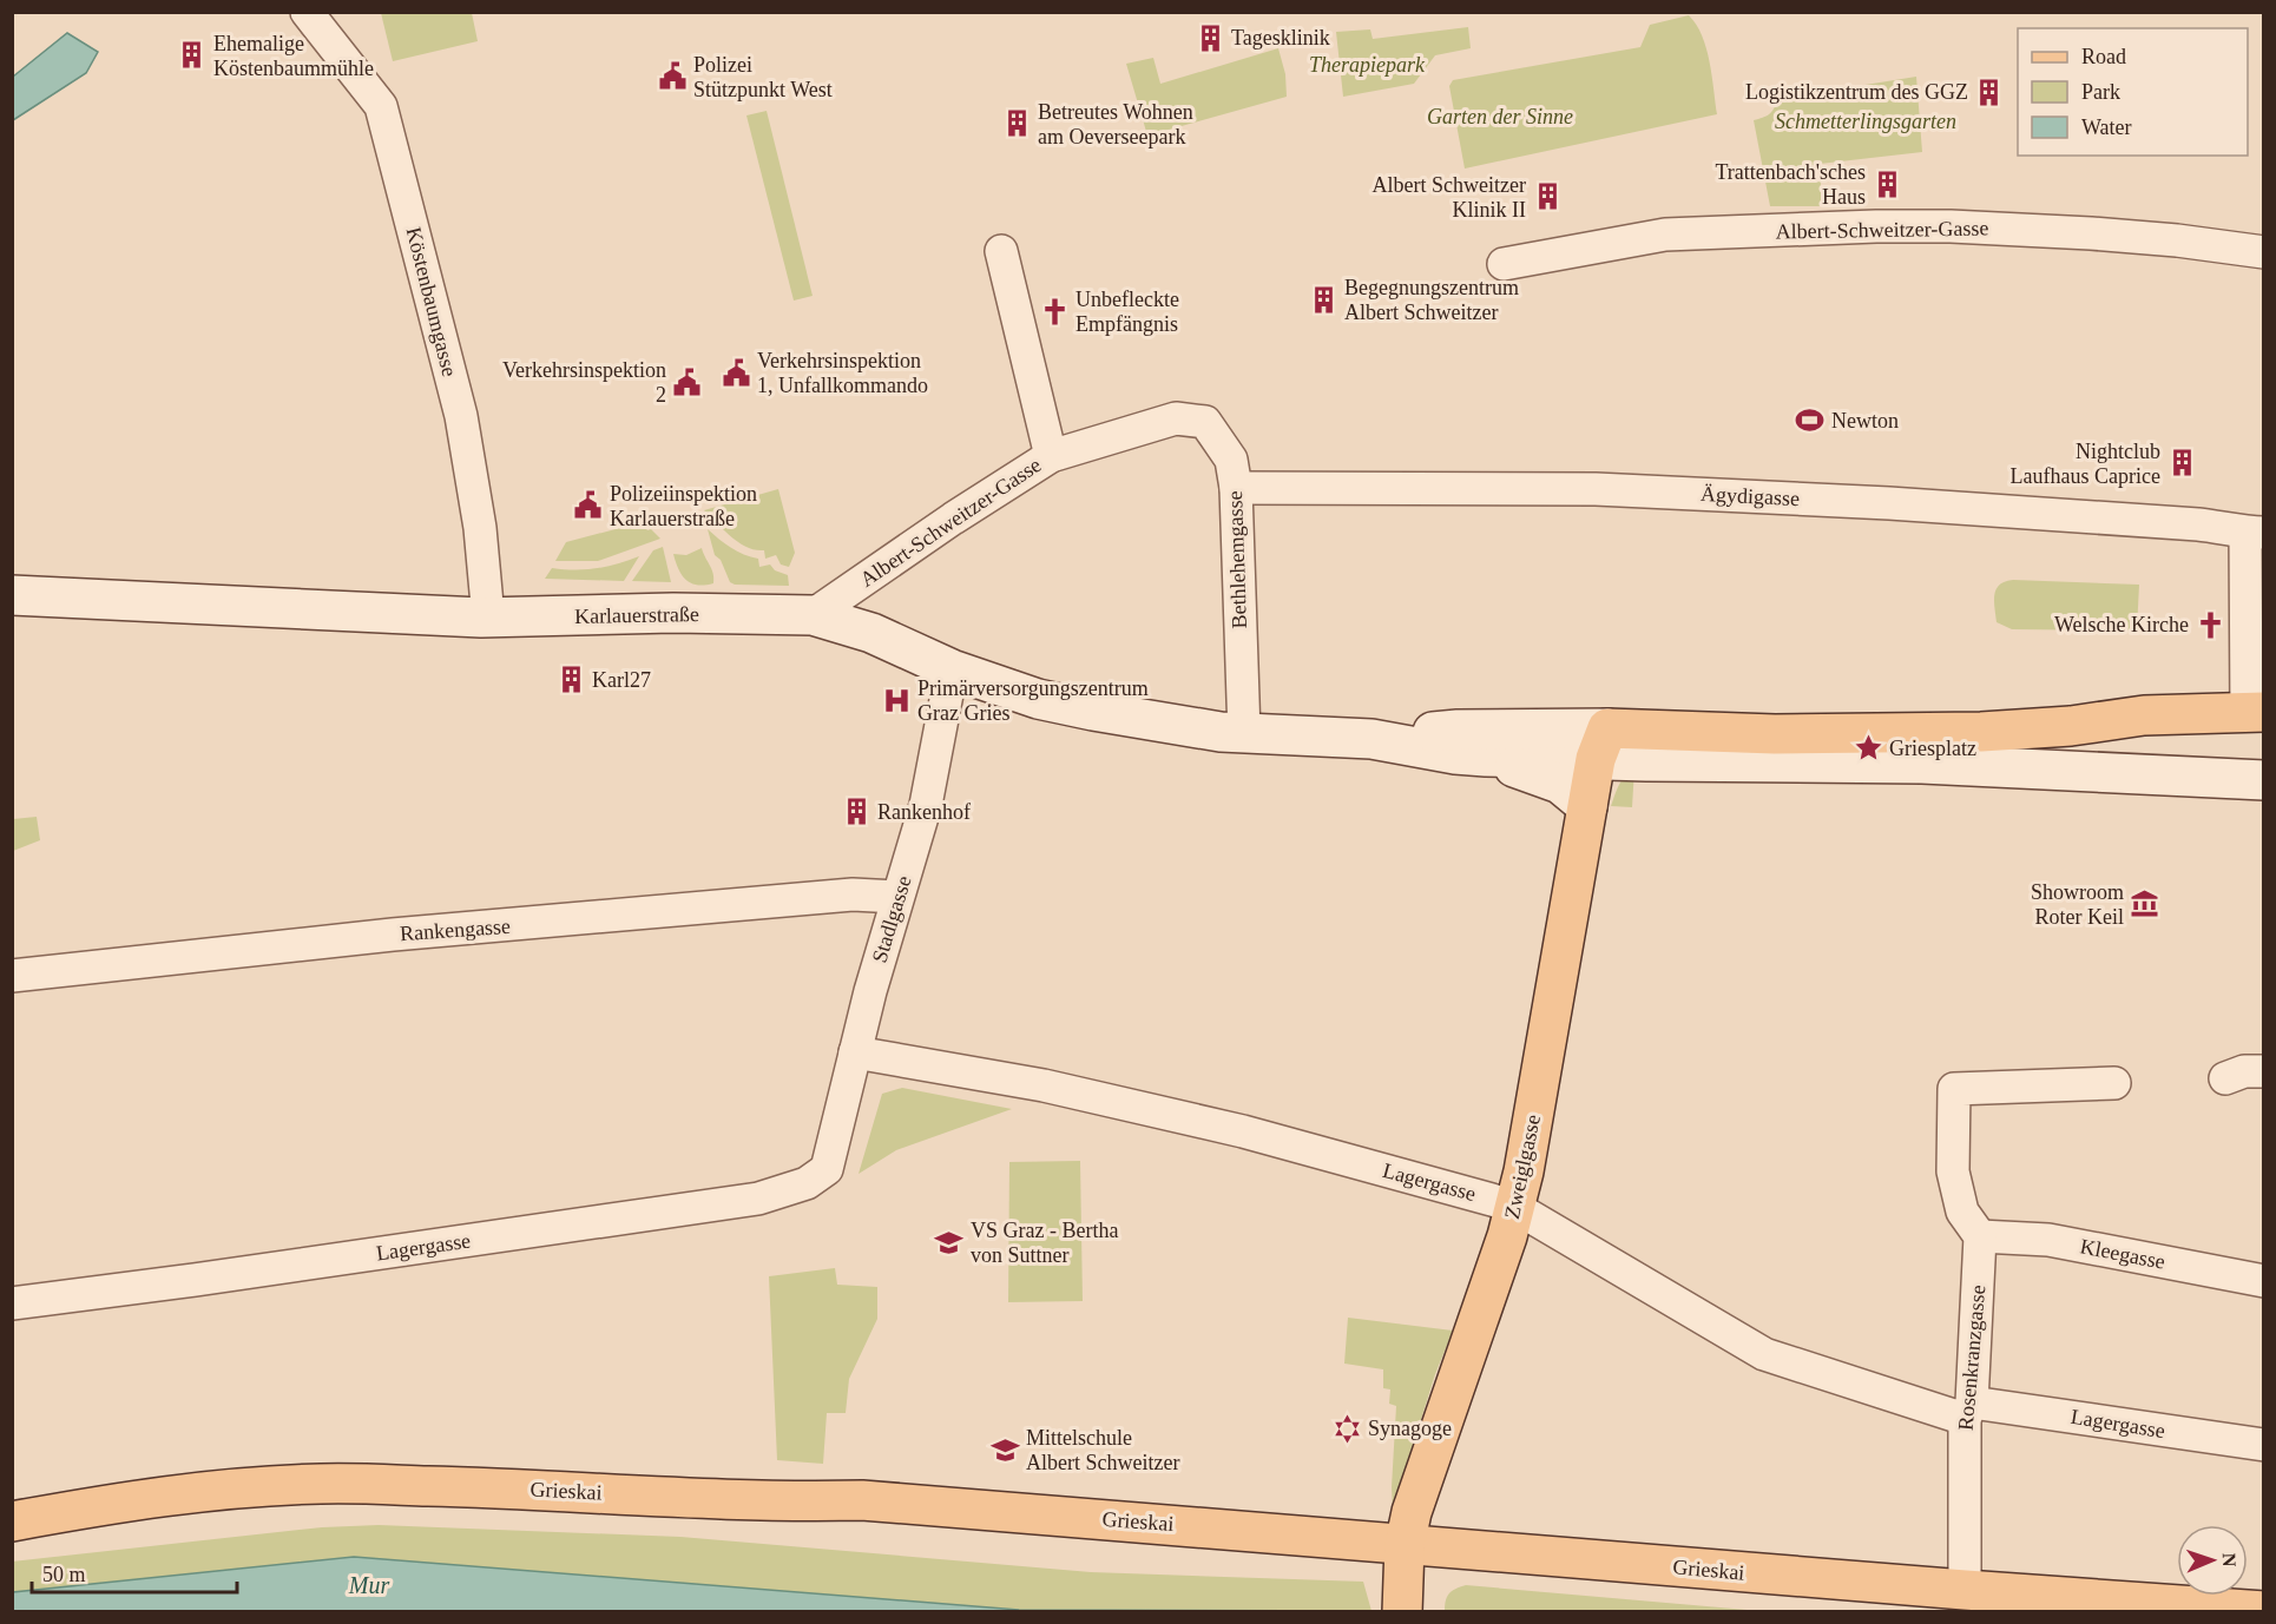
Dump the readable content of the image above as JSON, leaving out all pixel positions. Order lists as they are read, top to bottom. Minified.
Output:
{"streets":{"main road":["Karlauerstraße","Zweiglgasse","Grieskai"],"street":["Albert-Schweitzer-Gasse","Köstenbaumgasse","Ägydigasse","Bethlehemgasse","Stadlgasse","Rankengasse","Lagergasse","Kleegasse","Rosenkranzgasse"]},"crossings":[["Albert-Schweitzer-Gasse","Bethlehemgasse"],["Albert-Schweitzer-Gasse","Karlauerstraße"],["Köstenbaumgasse","Karlauerstraße"],["Ägydigasse","Bethlehemgasse"],["Bethlehemgasse","Karlauerstraße"],["Karlauerstraße","Stadlgasse"],["Stadlgasse","Rankengasse"],["Stadlgasse","Lagergasse"],["Zweiglgasse","Lagergasse"],["Zweiglgasse","Grieskai"],["Lagergasse","Rosenkranzgasse"],["Kleegasse","Rosenkranzgasse"],["Rosenkranzgasse","Grieskai"]],"water":["Mur"],"parks":["Therapiepark","Garten der Sinne","Schmetterlingsgarten"],"places":{"building":["Tagesklinik","Ehemalige Köstenbaummühle","Logistikzentrum des GGZ","Betreutes Wohnen am Oeverseepark","Trattenbach'sches Haus","Albert Schweitzer Klinik II","Begegnungszentrum Albert Schweitzer","Nightclub Laufhaus Caprice","Karl27","Rankenhof"],"public building":["Polizei Stützpunkt West","Verkehrsinspektion 1, Unfallkommando","Verkehrsinspektion 2","Polizeiinspektion Karlauerstraße"],"church":["Unbefleckte Empfängnis","Welsche Kirche"],"sports":["Newton"],"hospital":["Primärversorgungszentrum Graz Gries"],"place":["Griesplatz"],"museum":["Showroom Roter Keil"],"school or university":["VS Graz - Bertha von Suttner","Mittelschule Albert Schweitzer"],"synagogue":["Synagoge"]},"legend":["Road","Park","Water"],"scale_bar":"50 m","north":"right"}
